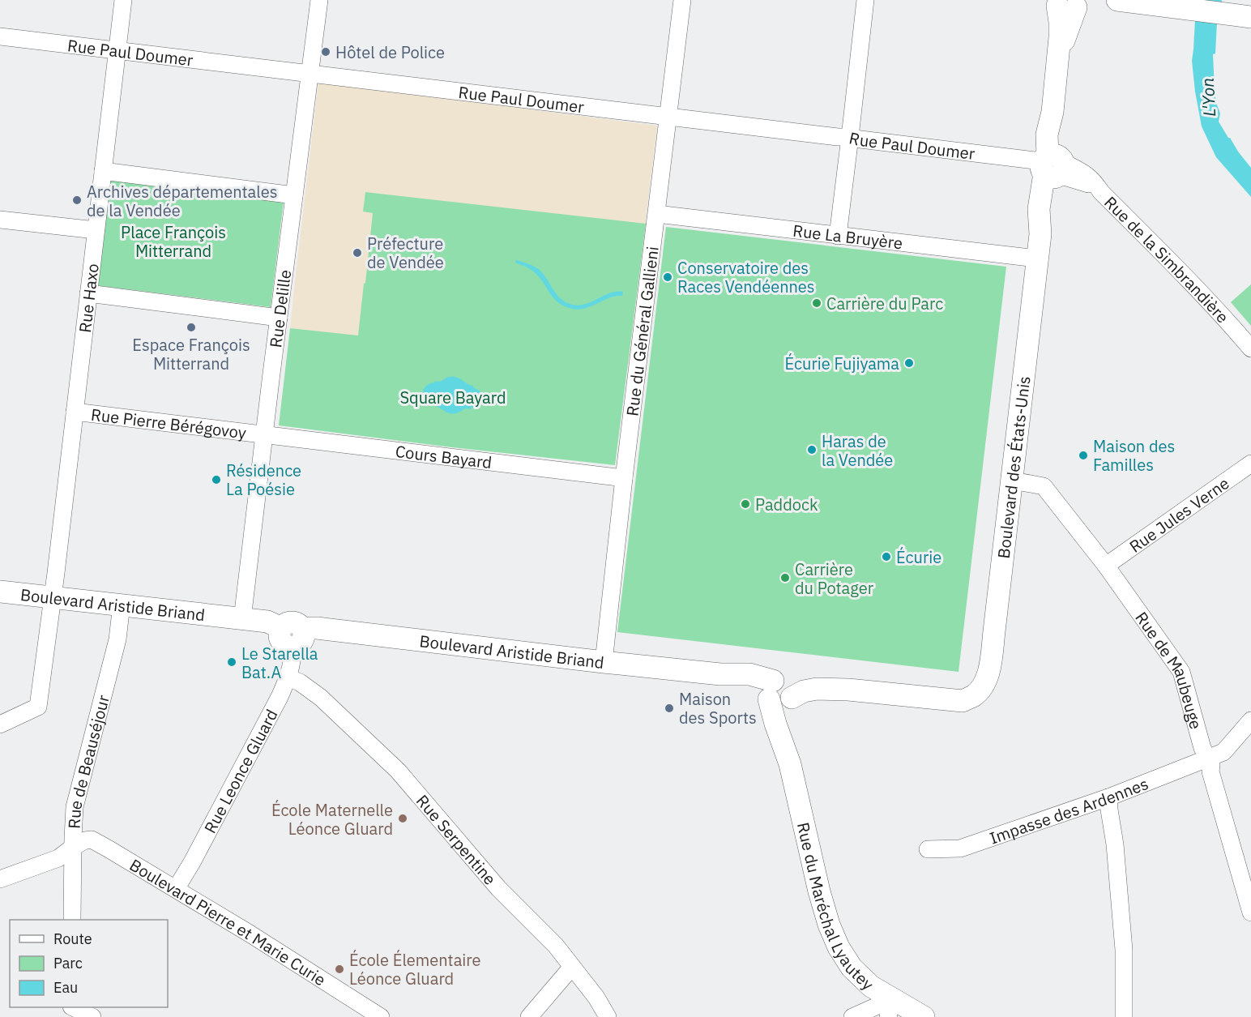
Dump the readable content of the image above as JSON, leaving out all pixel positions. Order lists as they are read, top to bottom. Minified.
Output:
{"streets":{"main road":["Boulevard des États-Unis","Boulevard Aristide Briand","Rue du Maréchal Lyautey"],"street":["Rue Paul Doumer","Rue La Bruyère","Rue de la Simbrandière","Rue Haxo","Rue Delille","Rue du Général Gallieni","Rue Pierre Bérégovoy","Cours Bayard","Rue Jules Verne","Rue de Maubeuge","Rue de Beauséjour","Rue Leonce Gluard","Impasse des Ardennes","Rue Serpentine","Boulevard Pierre et Marie Curie"]},"crossings":[["Rue Paul Doumer","Rue de la Simbrandière"],["Rue Paul Doumer","Rue Haxo"],["Rue Paul Doumer","Rue Delille"],["Rue Paul Doumer","Rue du Général Gallieni"],["Rue Paul Doumer","Boulevard des États-Unis"],["Rue La Bruyère","Rue du Général Gallieni"],["Rue La Bruyère","Boulevard des États-Unis"],["Rue de la Simbrandière","Boulevard des États-Unis"],["Rue Haxo","Rue Pierre Bérégovoy"],["Rue Haxo","Boulevard Aristide Briand"],["Rue Delille","Rue Pierre Bérégovoy"],["Rue Delille","Cours Bayard"],["Rue Delille","Boulevard Aristide Briand"],["Rue du Général Gallieni","Cours Bayard"],["Rue du Général Gallieni","Boulevard Aristide Briand"],["Rue Pierre Bérégovoy","Cours Bayard"],["Boulevard des États-Unis","Boulevard Aristide Briand"],["Boulevard des États-Unis","Rue de Maubeuge"],["Rue Jules Verne","Rue de Maubeuge"],["Boulevard Aristide Briand","Rue de Beauséjour"],["Boulevard Aristide Briand","Rue Leonce Gluard"],["Boulevard Aristide Briand","Rue du Maréchal Lyautey"],["Rue de Maubeuge","Impasse des Ardennes"],["Rue de Beauséjour","Boulevard Pierre et Marie Curie"],["Rue Leonce Gluard","Rue Serpentine"],["Rue Leonce Gluard","Boulevard Pierre et Marie Curie"]],"water":["L'Yon"],"parks":["Place François Mitterrand","Square Bayard"],"places":["Hôtel de Police","Archives départementales de la Vendée","Préfecture de Vendée","Conservatoire des Races Vendéennes","Carrière du Parc","Espace François Mitterrand","Écurie Fujiyama","Haras de la Vendée","Maison des Familles","Résidence La Poésie","Paddock","Écurie","Carrière du Potager","Le Starella Bat.A","Maison des Sports","École Maternelle Léonce Gluard","École Élementaire Léonce Gluard"],"legend":["Route","Parc","Eau"]}
